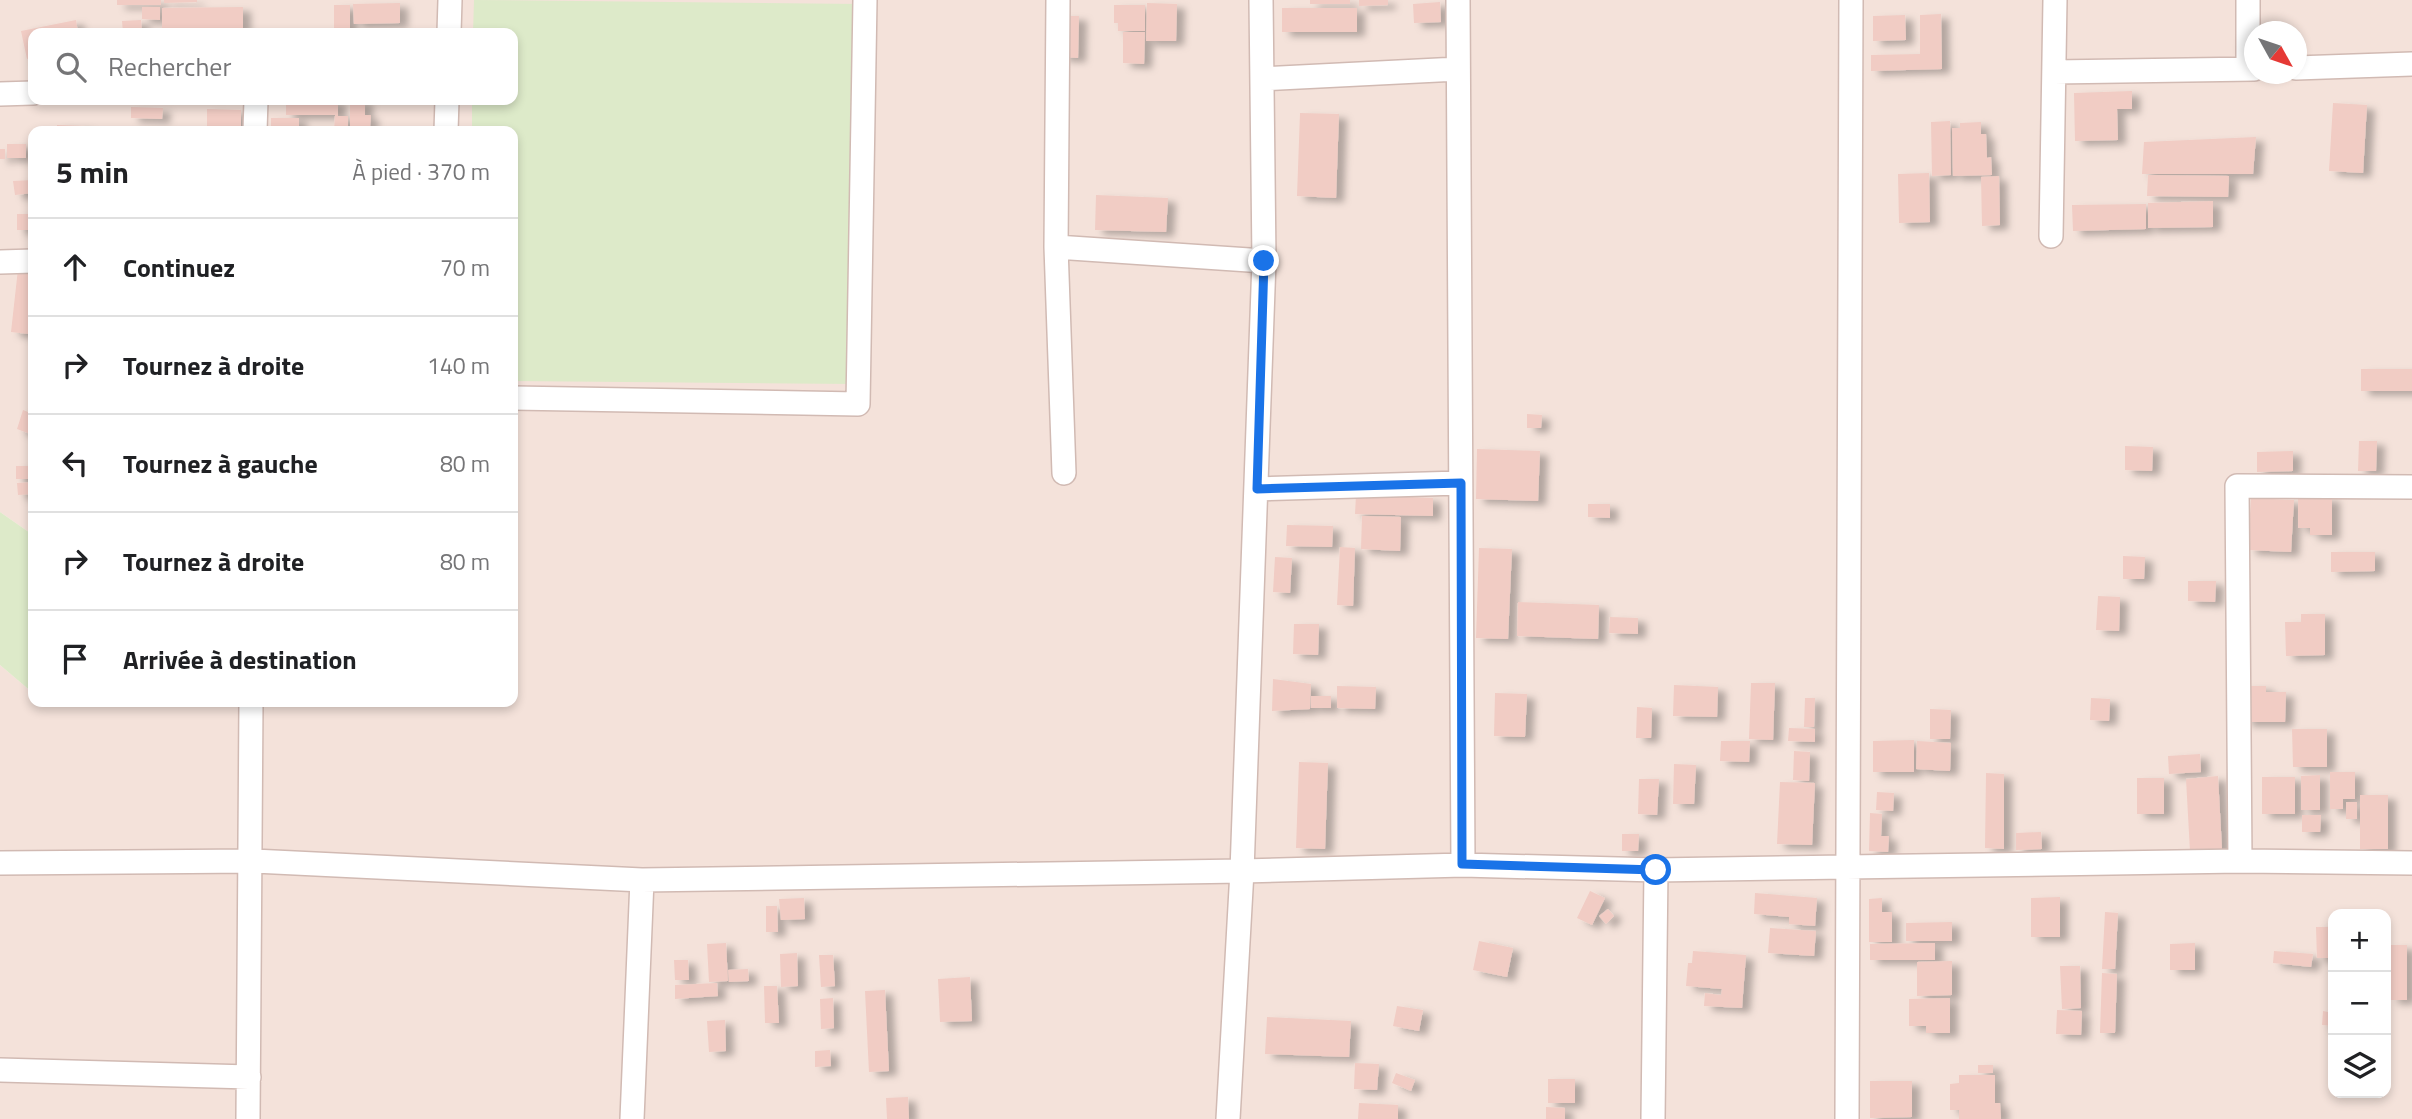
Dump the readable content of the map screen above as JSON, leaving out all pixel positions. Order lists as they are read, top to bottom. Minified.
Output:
{"north":"bottom right","page":{"search":"Rechercher","heading":["5 min","À pied · 370 m"],"list":[["Continuez","70 m"],["Tournez à droite","140 m"],["Tournez à gauche","80 m"],["Tournez à droite","80 m"],"Arrivée à destination"],"map_buttons":["+","−"]}}
